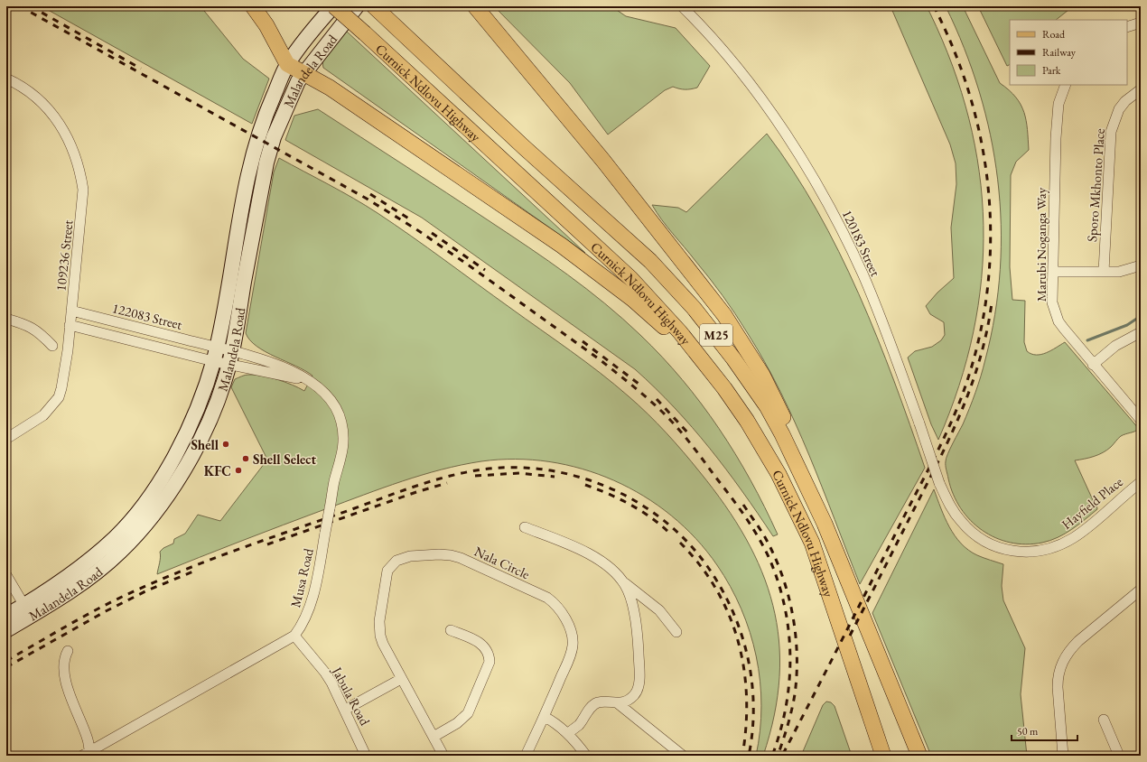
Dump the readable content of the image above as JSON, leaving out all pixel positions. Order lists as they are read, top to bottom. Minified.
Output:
{"streets":{"main road":["Malandela Road","Curnick Ndlovu Highway","M25"],"street":["Sporo Mkhonto Place","120183 Street","Marubi Noganga Way","109236 Street","122083 Street","Hayfield Place","Nala Circle","Musa Road","Jabula Road"]},"crossings":[["Malandela Road","Curnick Ndlovu Highway"],["Malandela Road","122083 Street"],["Malandela Road","Musa Road"],["120183 Street","Hayfield Place"],["109236 Street","122083 Street"],["122083 Street","Musa Road"],["Musa Road","Jabula Road"]],"places":["Shell","Shell Select","KFC"],"legend":["Road","Railway","Park"],"scale_bar":"50 m"}
